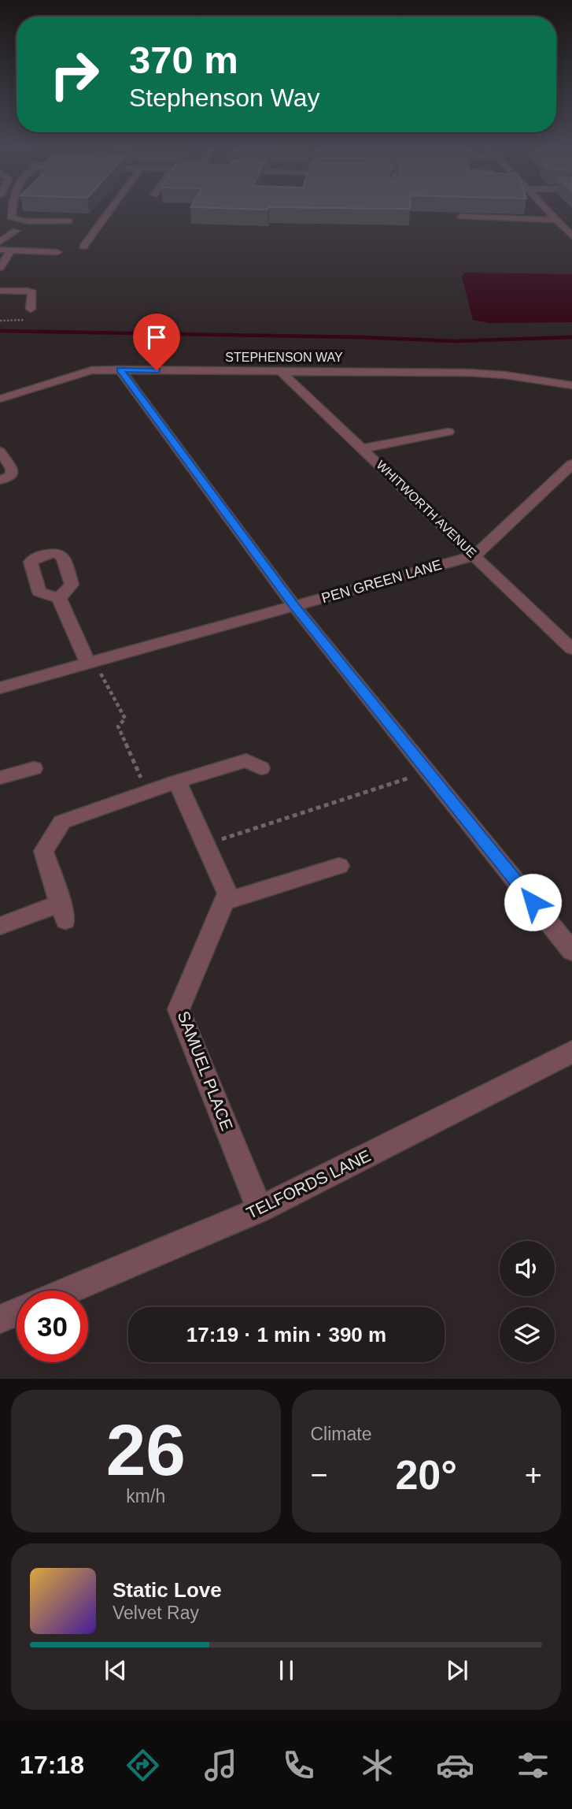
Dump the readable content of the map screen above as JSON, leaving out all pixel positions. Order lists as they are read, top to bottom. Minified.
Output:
{"streets":{"street":["STEPHENSON WAY","WHITWORTH AVENUE","PEN GREEN LANE","SAMUEL PLACE","TELFORDS LANE"]},"crossings":[["STEPHENSON WAY","WHITWORTH AVENUE"],["WHITWORTH AVENUE","PEN GREEN LANE"],["SAMUEL PLACE","TELFORDS LANE"]],"page":{"turn":["370 m","Stephenson Way"],"limit":"30","trip":"17:19 · 1 min · 390 m","tile":[["26","km/h"],"Climate"],"heat":["−","20°","+"],"song":["Static Love","Velvet Ray"],"tabs":"17:18"}}
